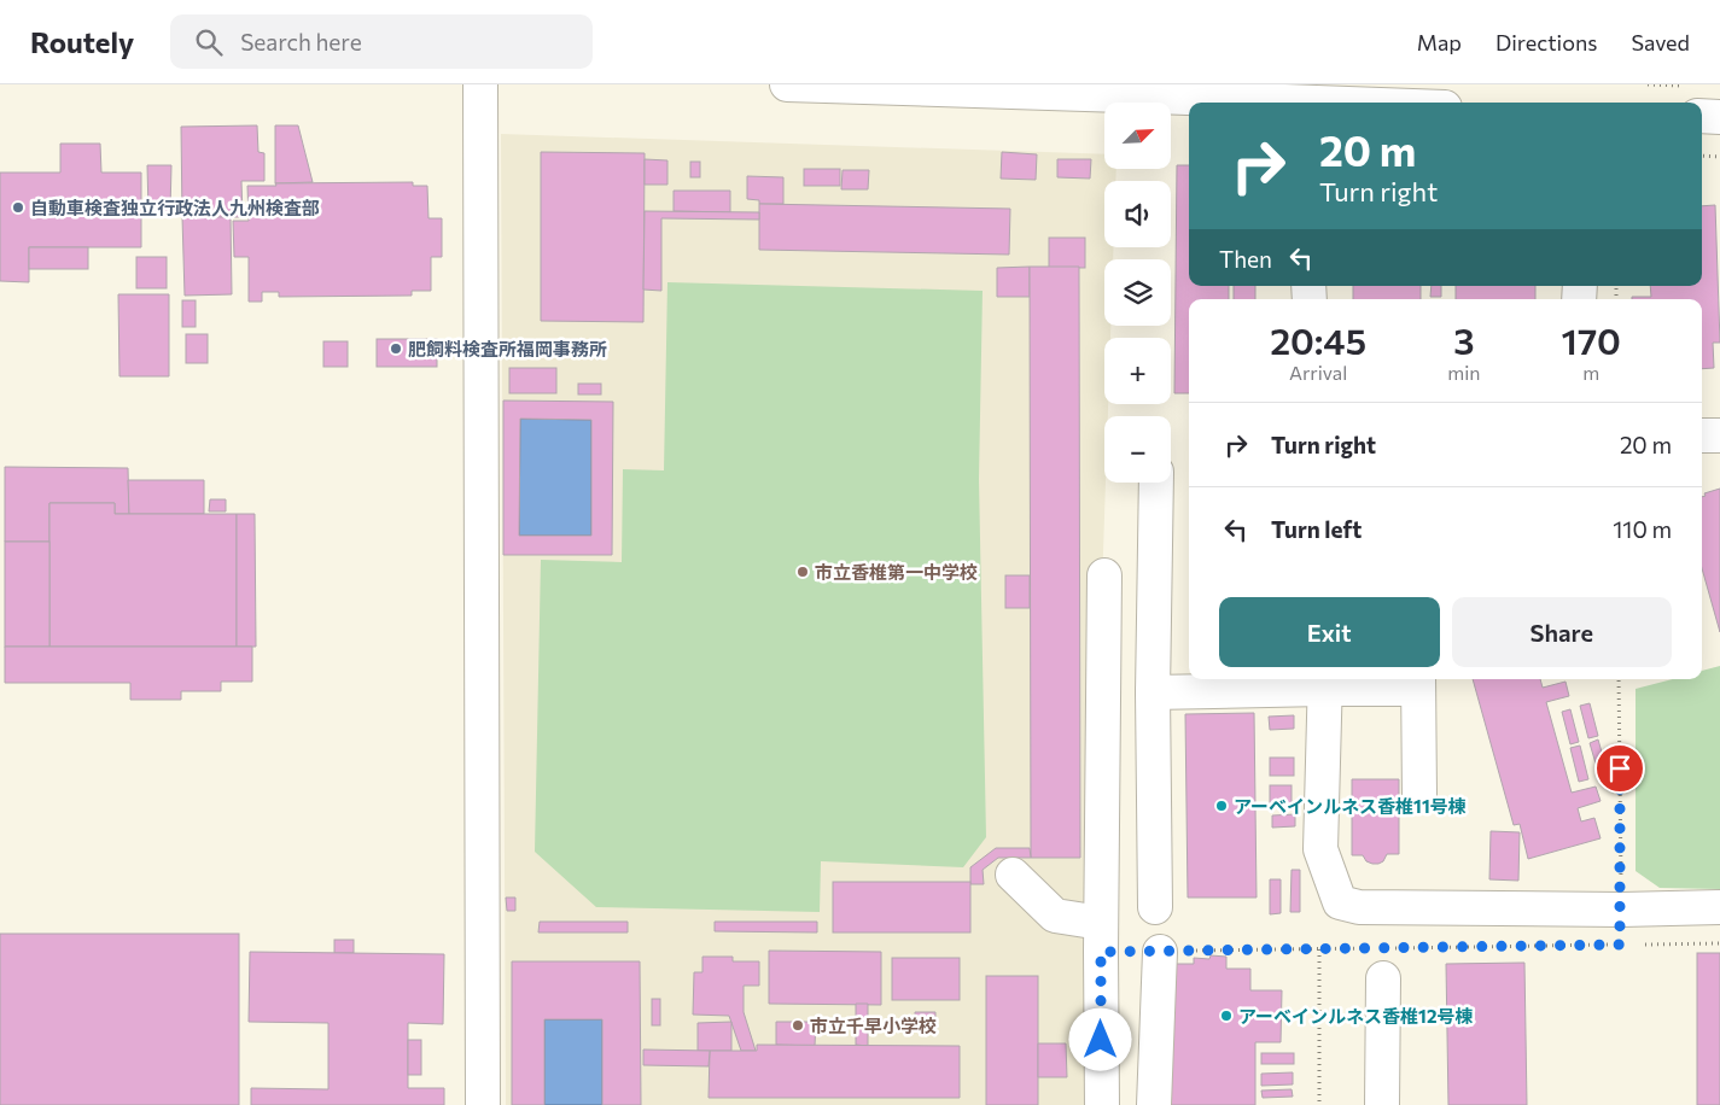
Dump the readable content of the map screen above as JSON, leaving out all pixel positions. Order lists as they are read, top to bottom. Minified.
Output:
{"places":["自動車検査独立行政法人九州検査部","肥飼料検査所福岡事務所","市立香椎第一中学校","アーベインルネス香椎11号棟","アーベインルネス香椎12号棟","市立千早小学校"],"north":"top right","page":{"header":"Routely","search":"Search here","nav":["Map","Directions","Saved"],"map_buttons":["+","−"],"turn":["20 m","Turn right"],"then":"Then","eta":["20:45","Arrival","3","min","170","m"],"list":[{"name":"Turn right","value":"20 m"},{"name":"Turn left","value":"110 m"}],"buttons":["Exit","Share"]}}
